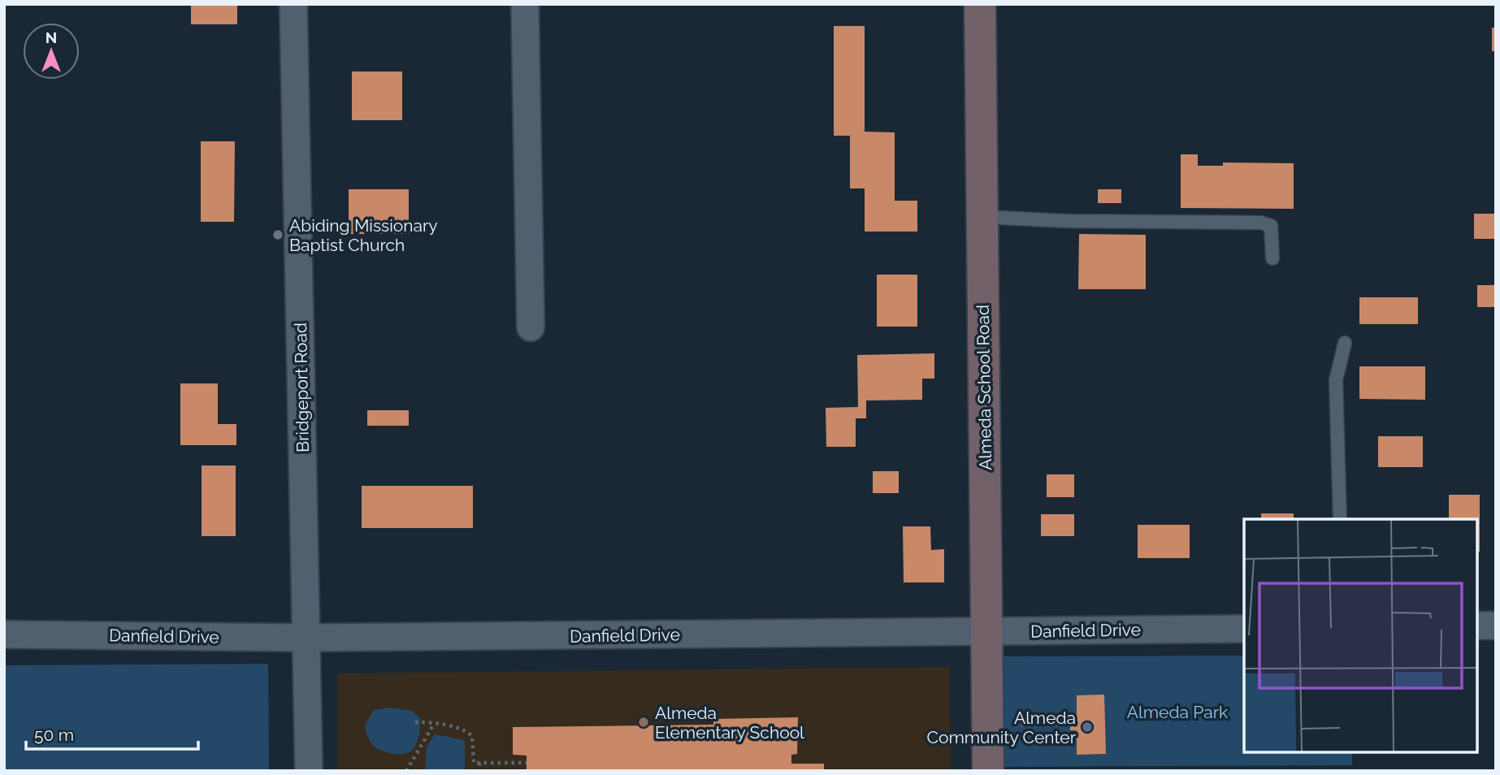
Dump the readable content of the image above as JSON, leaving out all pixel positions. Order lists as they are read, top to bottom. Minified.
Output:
{"streets":{"street":["Bridgeport Road","Almeda School Road","Danfield Drive"]},"crossings":[["Bridgeport Road","Danfield Drive"],["Almeda School Road","Danfield Drive"]],"parks":["Almeda Park"],"places":["Abiding Missionary Baptist Church","Almeda Elementary School","Almeda Community Center"],"scale_bar":"50 m","north":"top"}
